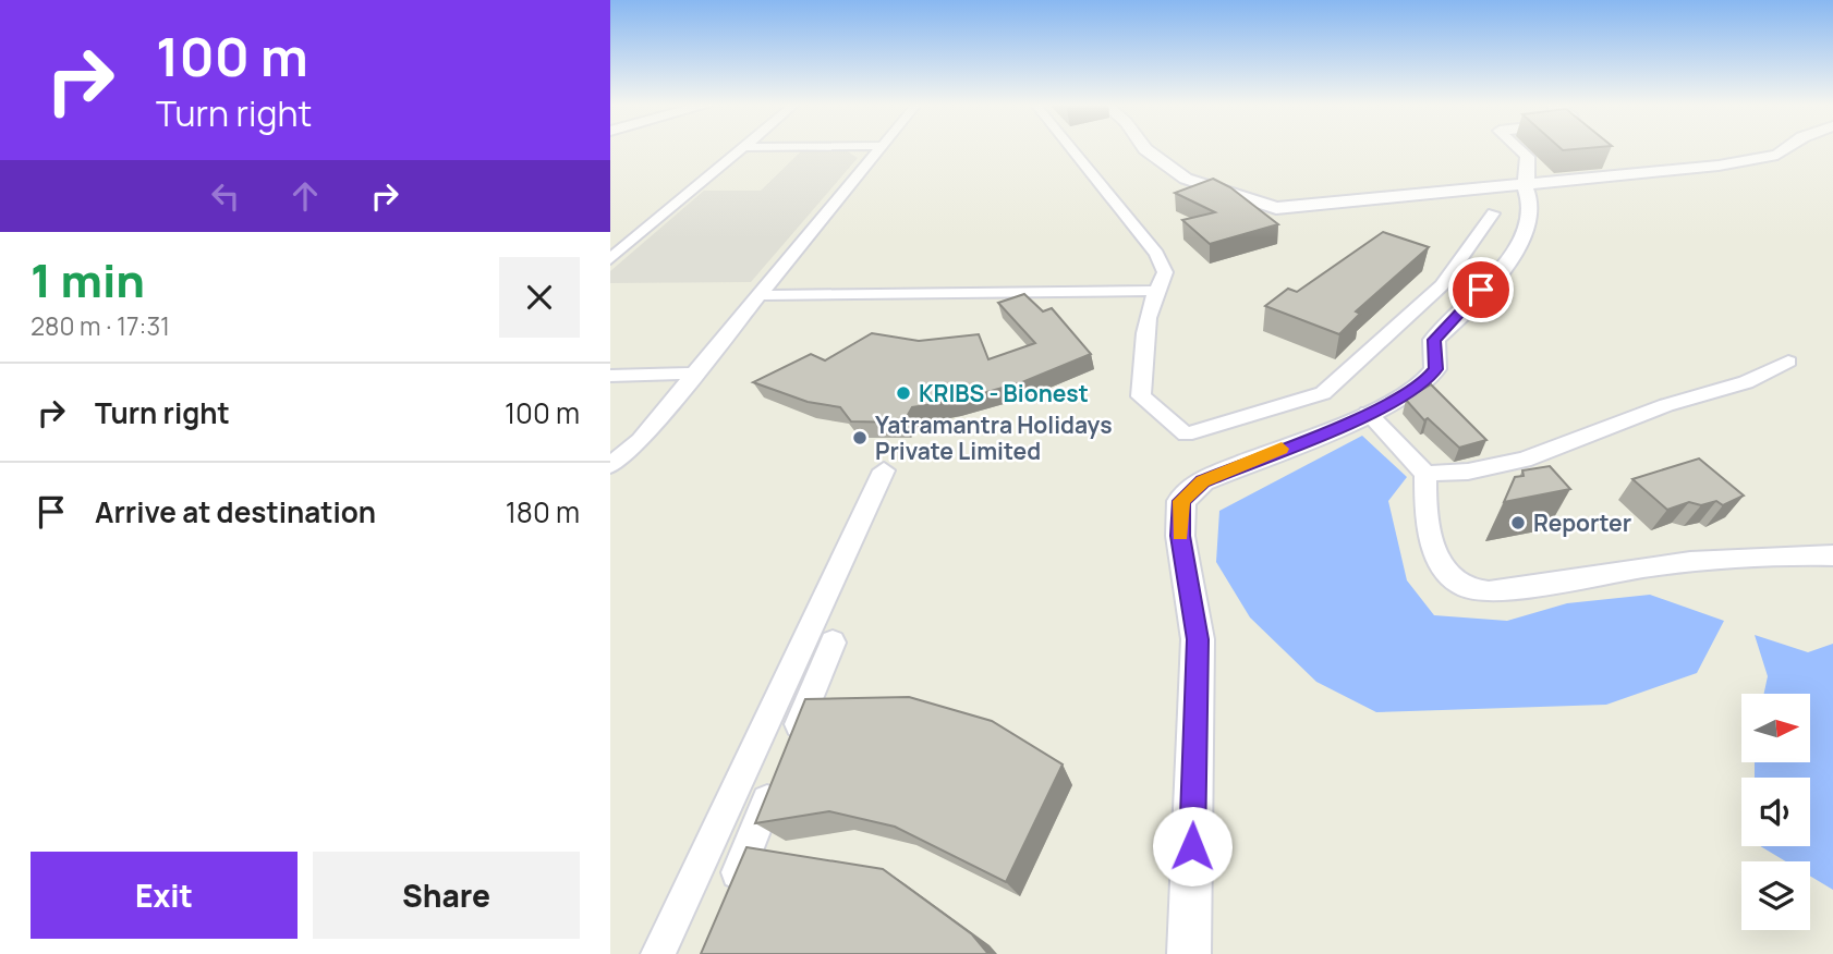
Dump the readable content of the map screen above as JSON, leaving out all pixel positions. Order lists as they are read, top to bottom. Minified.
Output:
{"places":["KRIBS - Bionest","Yatramantra Holidays Private Limited","Reporter"],"north":"right","page":{"turn":["100 m","Turn right"],"heading":["1 min","280 m · 17:31"],"list":[{"name":"Turn right","value":"100 m"},{"name":"Arrive at destination","value":"180 m"}],"buttons":["Exit","Share"]}}
